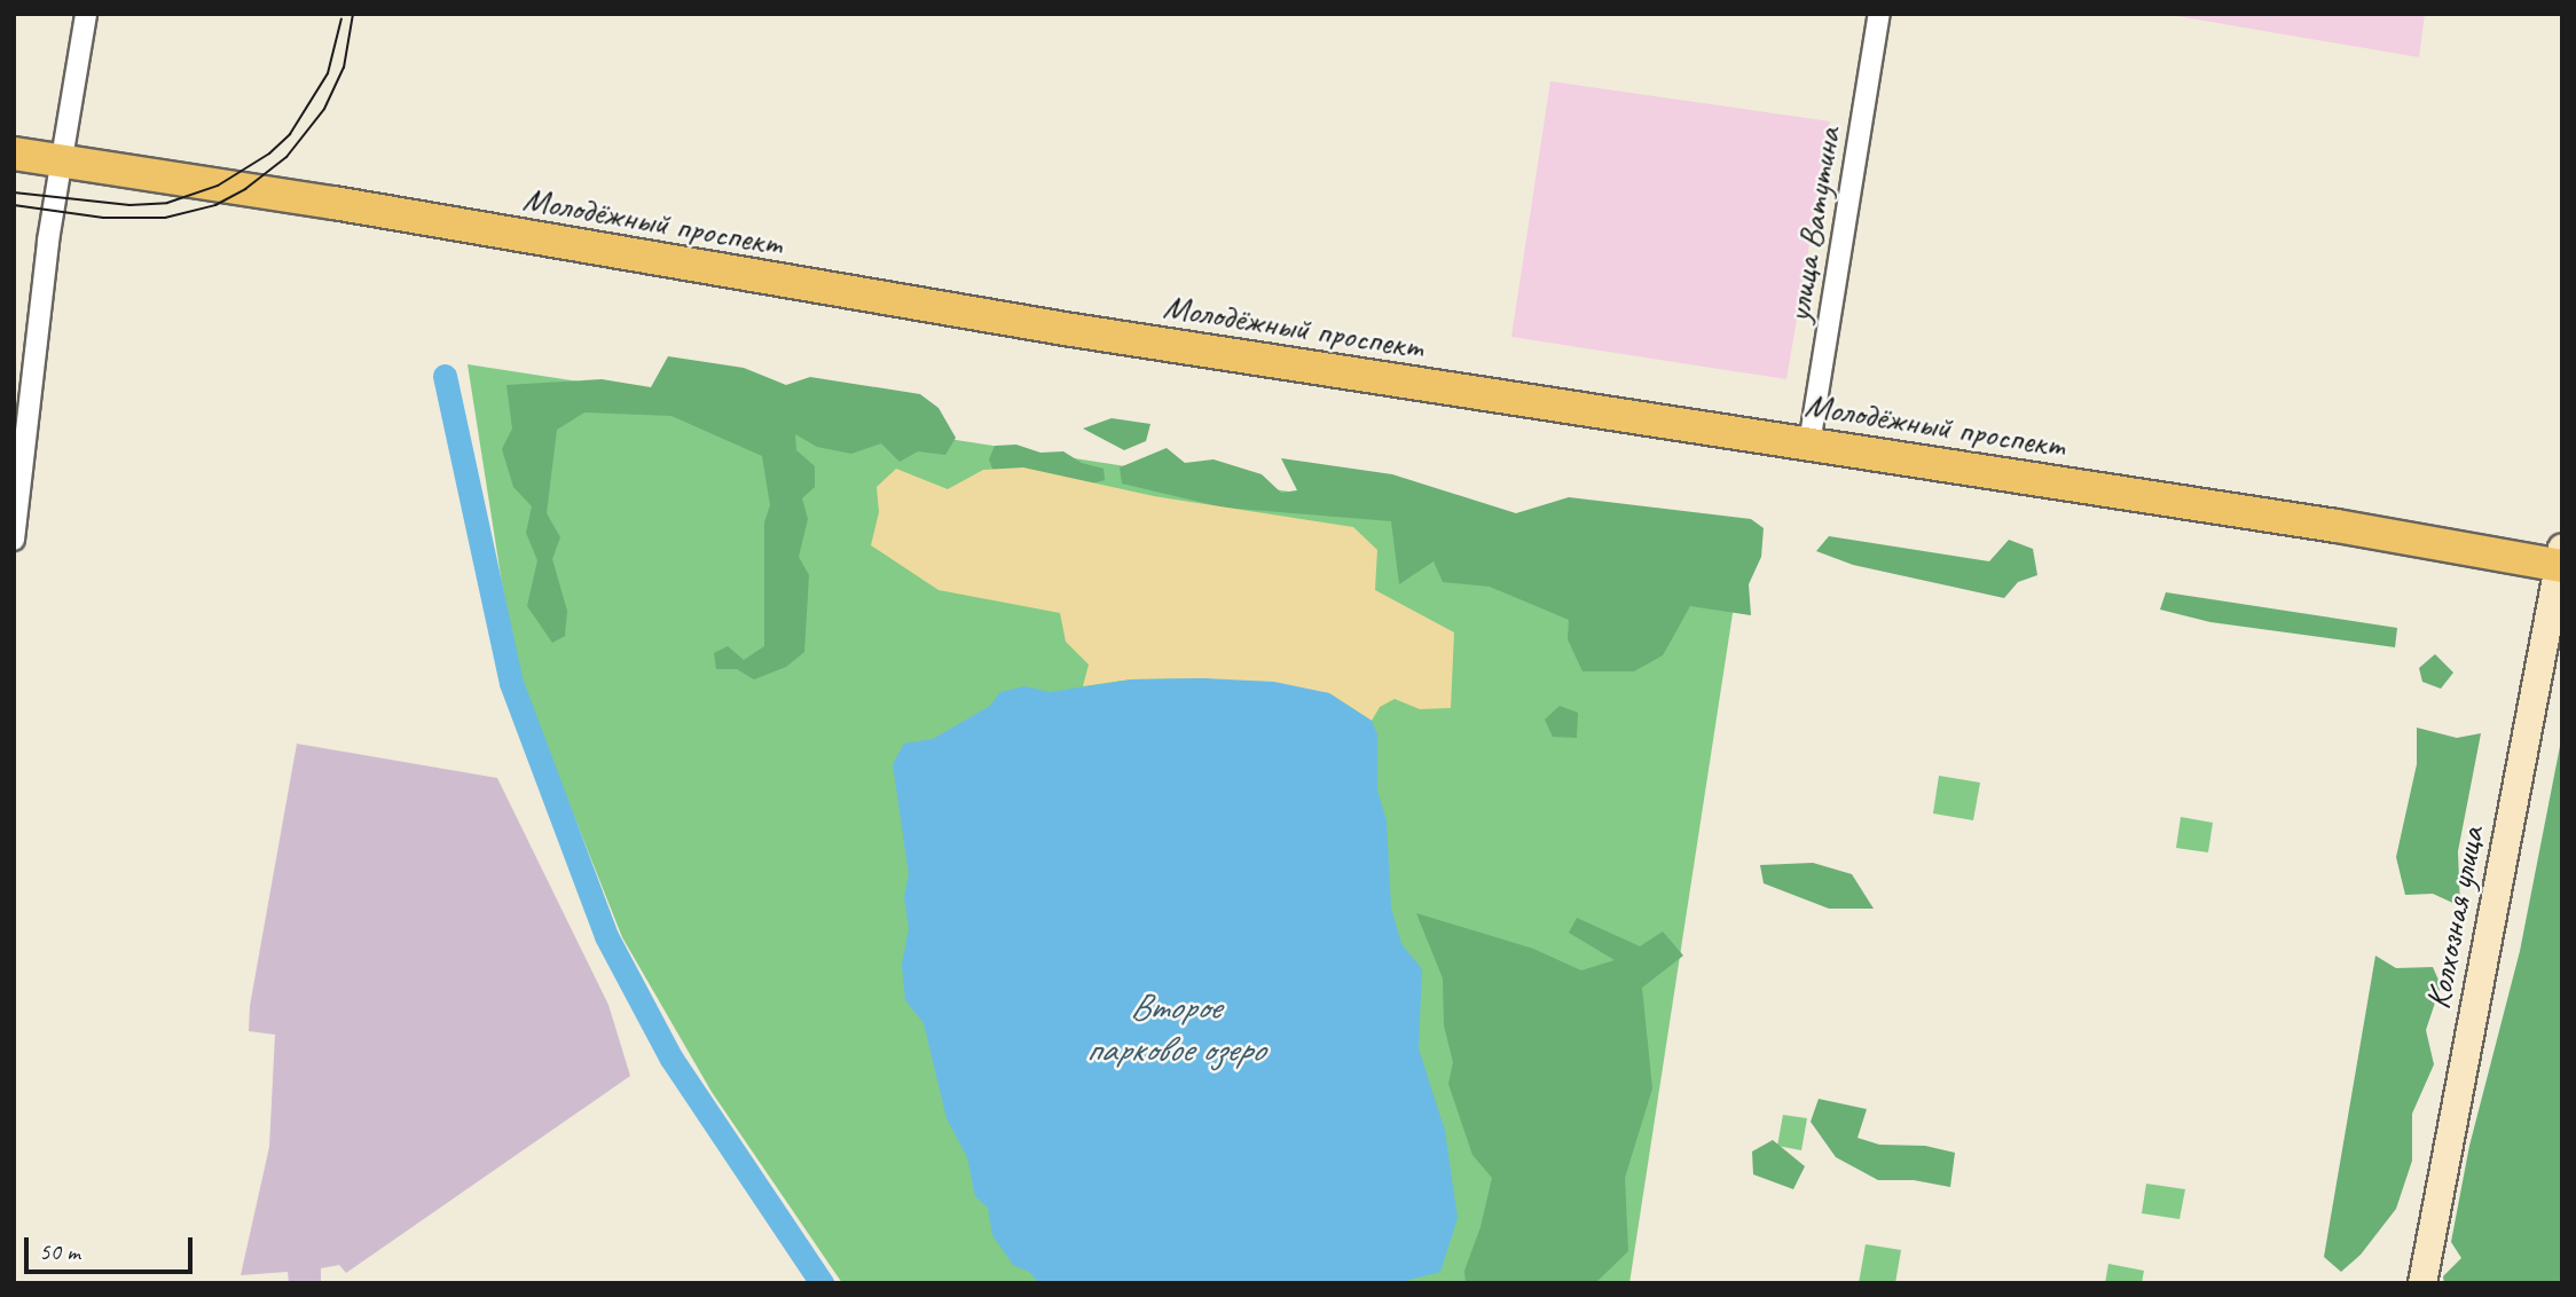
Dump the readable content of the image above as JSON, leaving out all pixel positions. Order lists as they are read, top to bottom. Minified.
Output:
{"streets":{"main road":["Молодёжный проспект","Колхозная улица"],"street":["улица Ватутина"]},"crossings":[["Молодёжный проспект","улица Ватутина"],["Молодёжный проспект","Колхозная улица"]],"water":["Второе парковое озеро"],"scale_bar":"50 m"}
